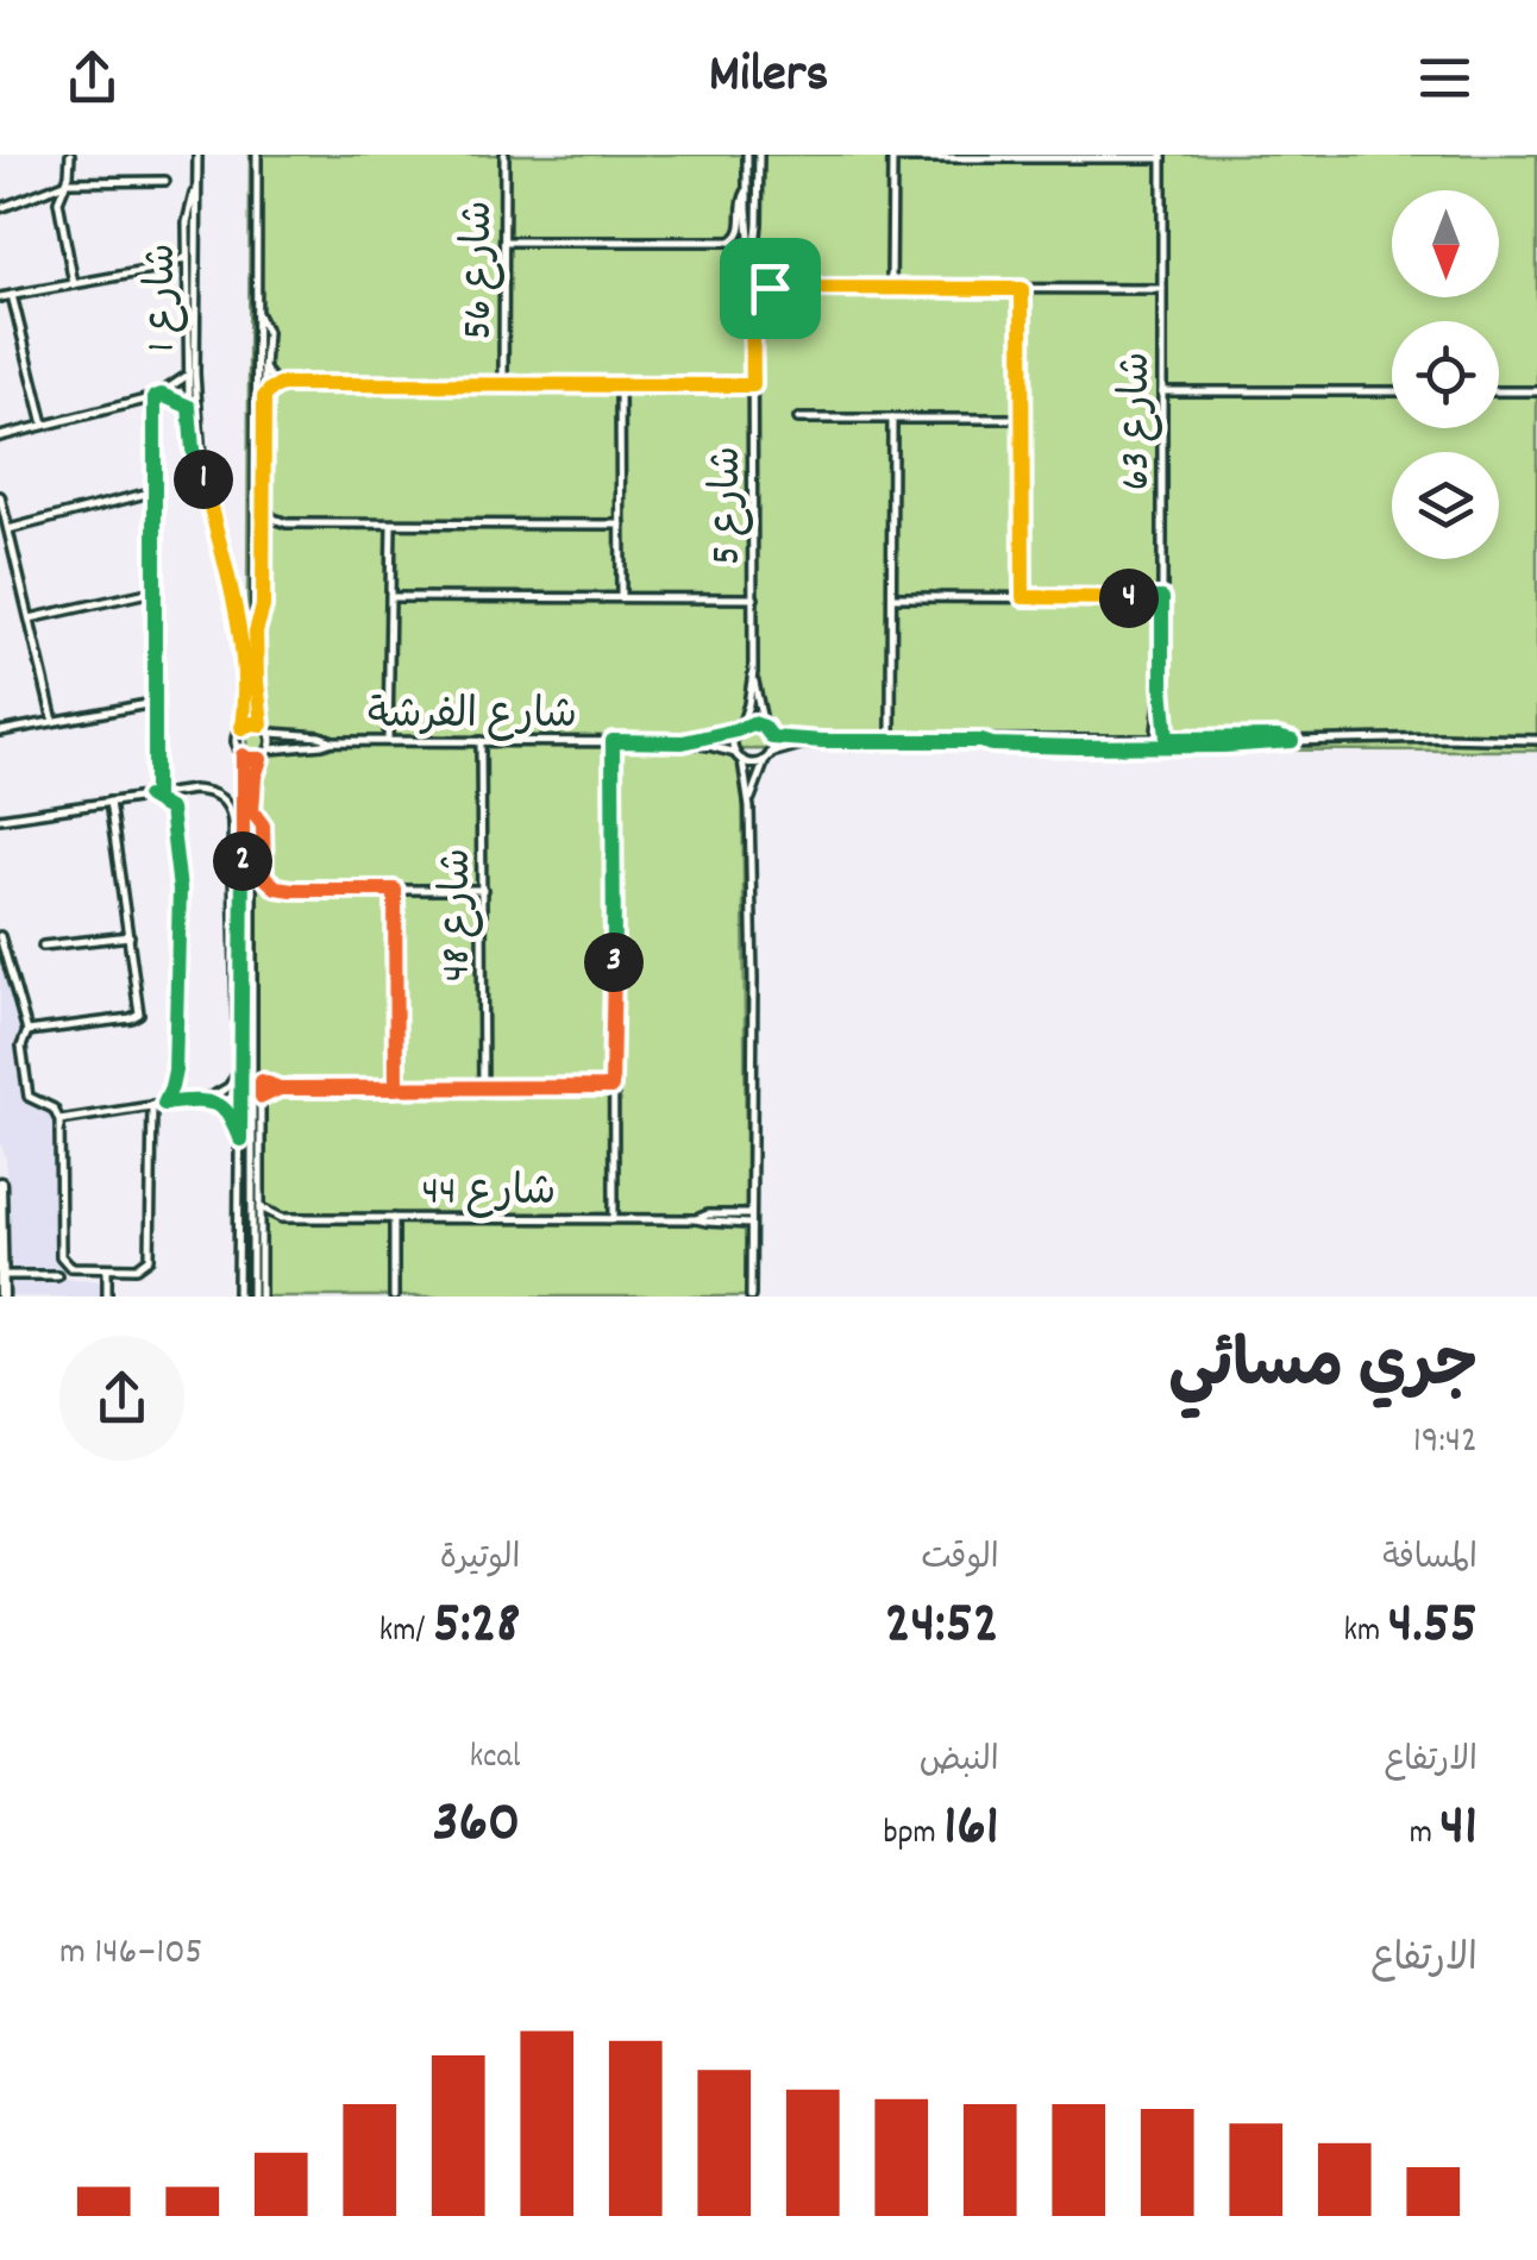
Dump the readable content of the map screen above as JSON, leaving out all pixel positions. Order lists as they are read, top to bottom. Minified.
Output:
{"streets":{"street":["شارع 56","شارع 1","شارع 63","شارع 5","شارع الفرشة","شارع 48","شارع 44"]},"crossings":[["شارع 1","شارع الفرشة"],["شارع 5","شارع الفرشة"],["شارع الفرشة","شارع 48"]],"north":"bottom","page":{"header":"Milers","pins":["1","4","2","3"],"heading":["جري مسائي","19:42"],"stats":[["المسافة","4.55 km"],["الوقت","24:52"],["الوتيرة","5:28 /km"],["الارتفاع","41 m"],["النبض","161 bpm"],["kcal","360"]],"chart":["الارتفاع","105–146 m"]}}
